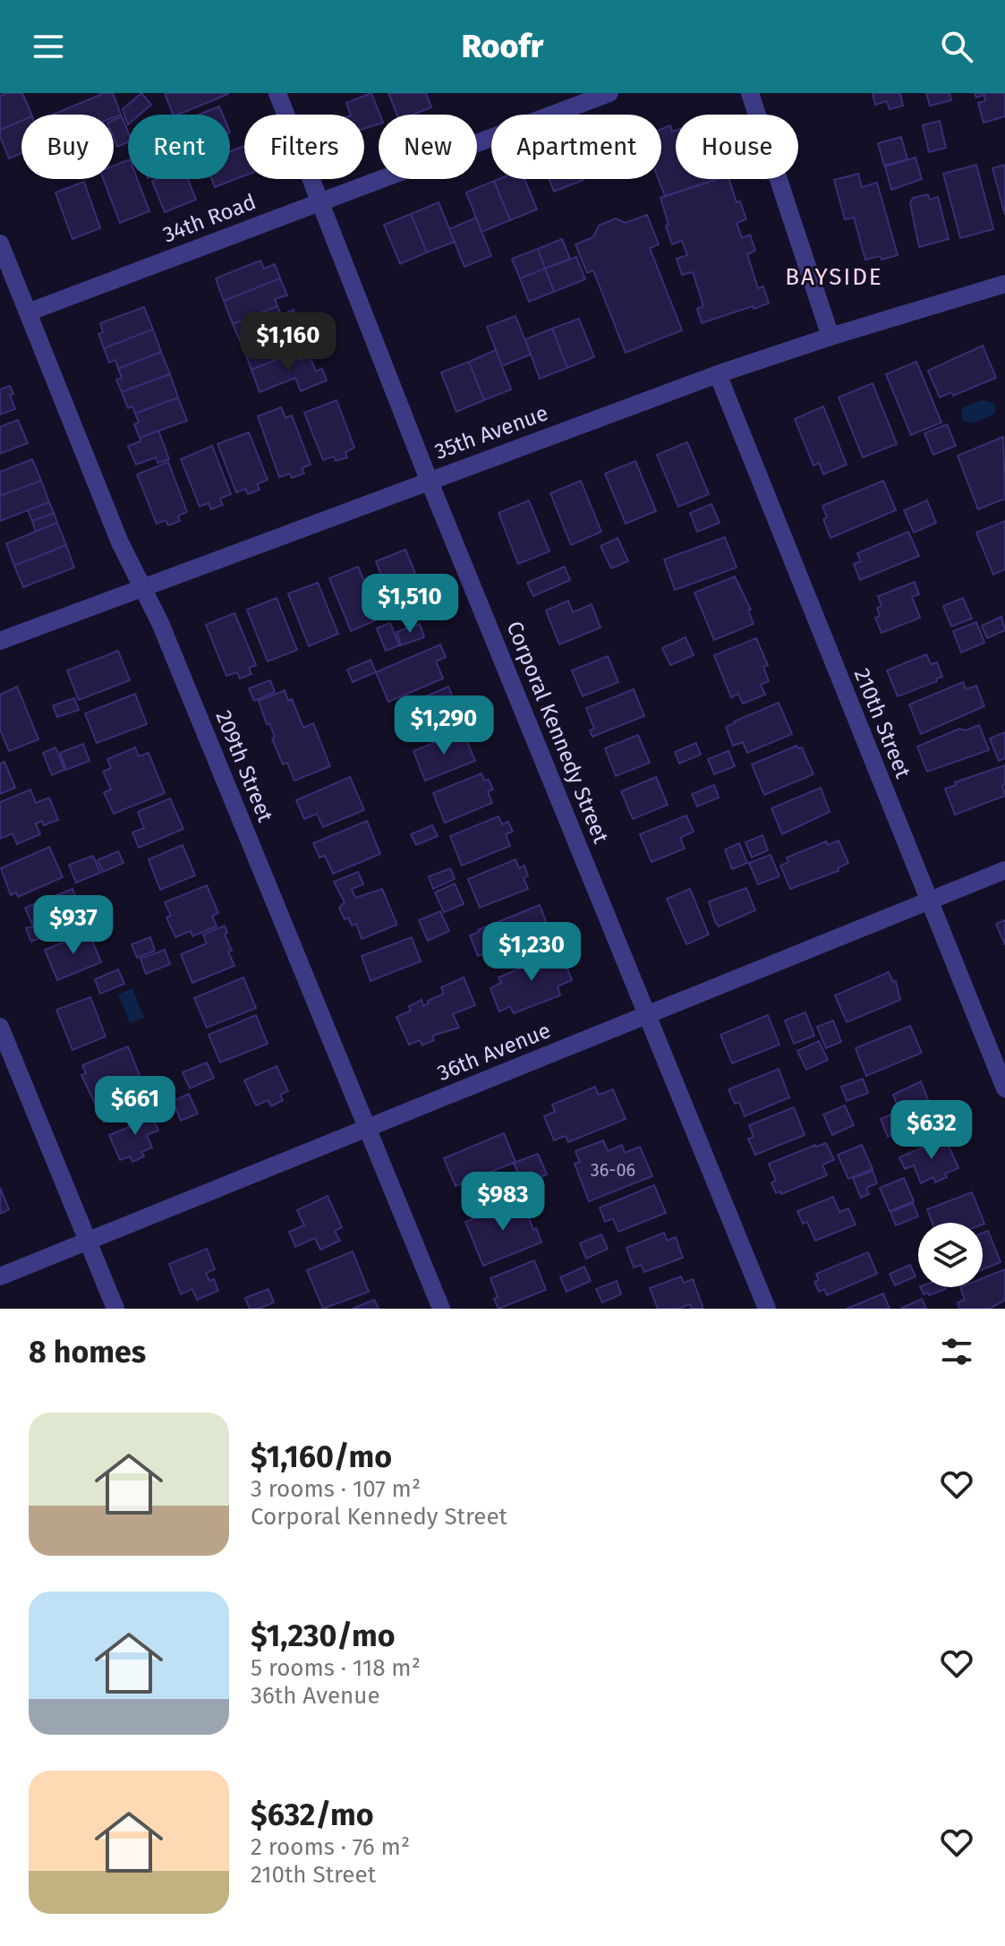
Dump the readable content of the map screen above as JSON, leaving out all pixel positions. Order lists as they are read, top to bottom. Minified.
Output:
{"streets":{"street":["34th Road","35th Avenue","210th Street","Corporal Kennedy Street","209th Street","36th Avenue"]},"crossings":[["34th Road","Corporal Kennedy Street"],["34th Road","209th Street"],["35th Avenue","210th Street"],["35th Avenue","Corporal Kennedy Street"],["35th Avenue","209th Street"],["210th Street","36th Avenue"],["Corporal Kennedy Street","36th Avenue"],["209th Street","36th Avenue"]],"districts":["BAYSIDE"],"house_numbers":["36-06"],"page":{"header":"Roofr","chip":["Buy","Rent","Filters","New","Apartment","House"],"price":["$1,160","$1,510","$1,290","$937","$1,230","$661","$632","$983"],"heading":"8 homes","list":[{"name":"$1,160/mo","note":"3 rooms · 107 m² · Corporal Kennedy Street"},{"name":"$1,230/mo","note":"5 rooms · 118 m² · 36th Avenue"},{"name":"$632/mo","note":"2 rooms · 76 m² · 210th Street"}]}}
